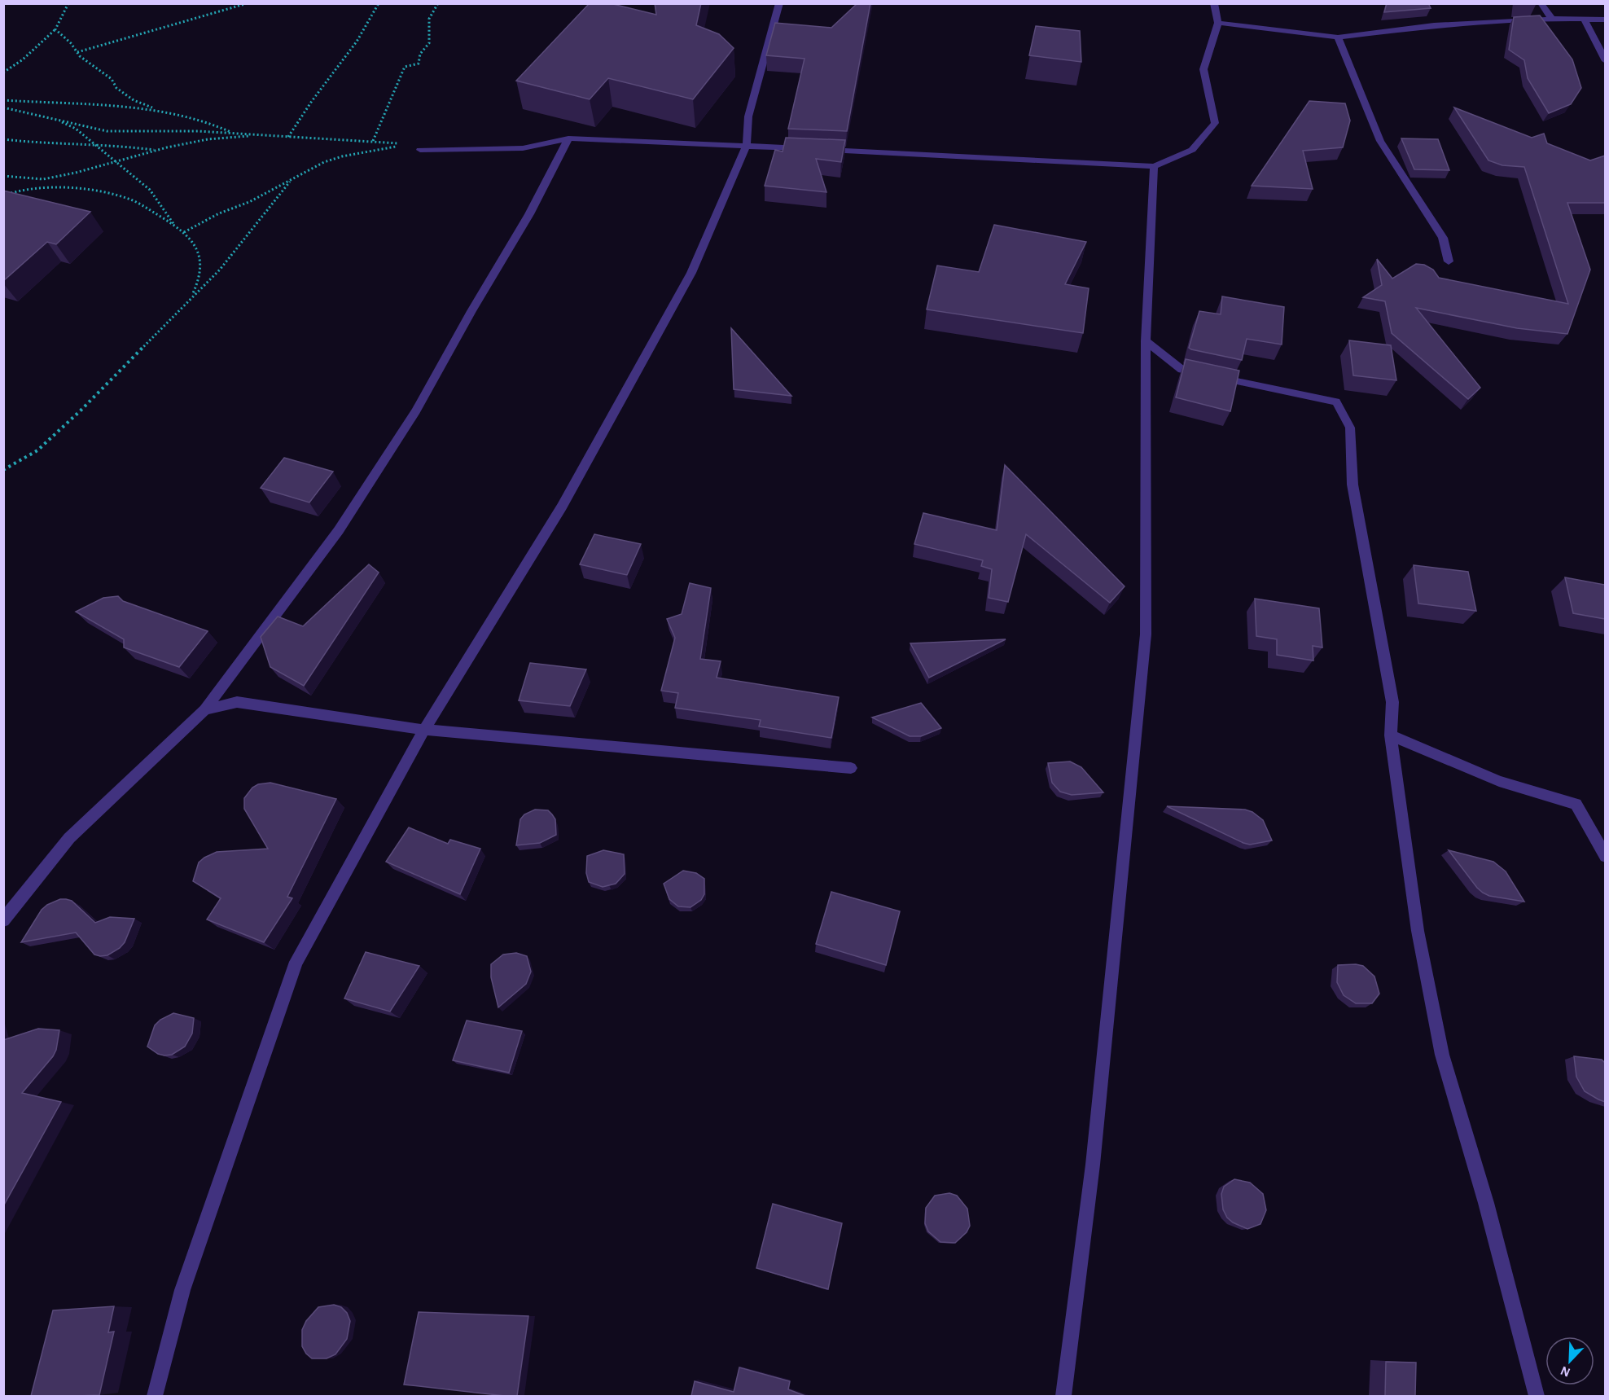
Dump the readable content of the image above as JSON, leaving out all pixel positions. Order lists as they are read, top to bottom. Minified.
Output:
{"north":"bottom left"}
